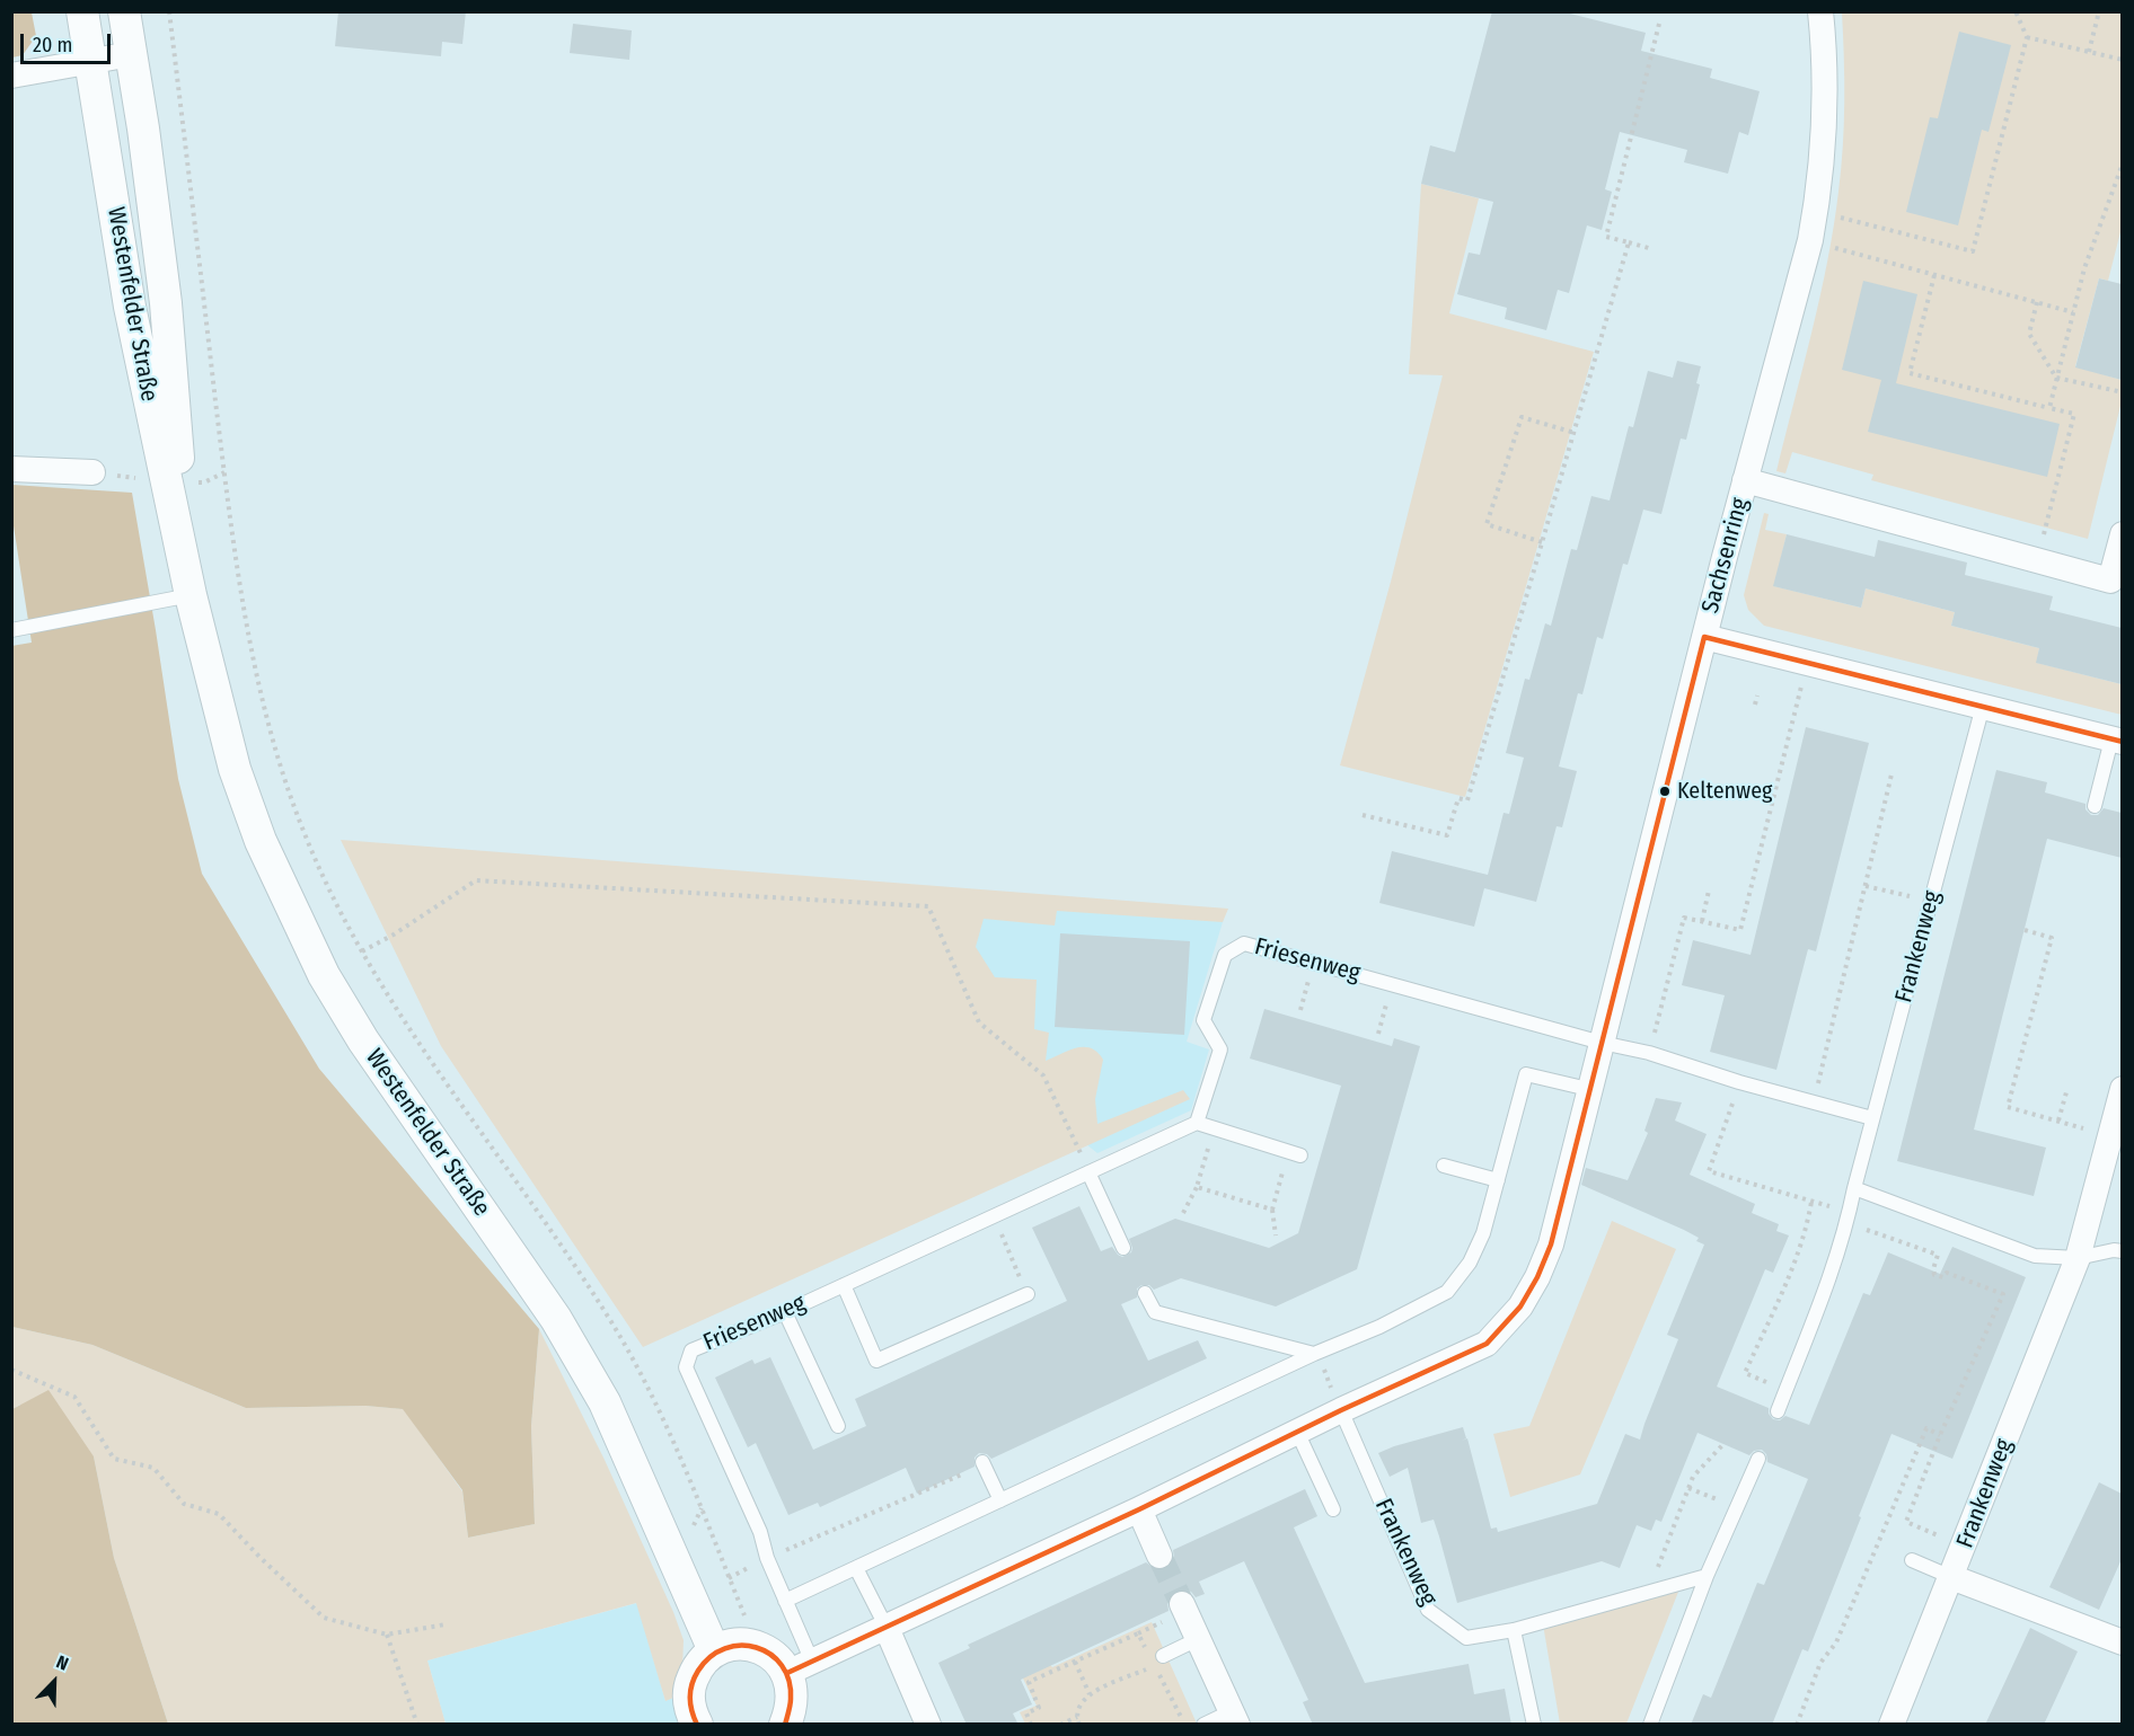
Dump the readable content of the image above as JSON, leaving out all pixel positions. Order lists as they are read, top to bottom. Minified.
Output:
{"streets":{"street":["Westenfelder Straße","Sachsenring","Frankenweg"],"lane":["Friesenweg"]},"crossings":[["Sachsenring","Frankenweg"],["Sachsenring","Friesenweg"],["Frankenweg","Friesenweg"]],"places":["Keltenweg"],"scale_bar":"20 m","north":"top right"}
